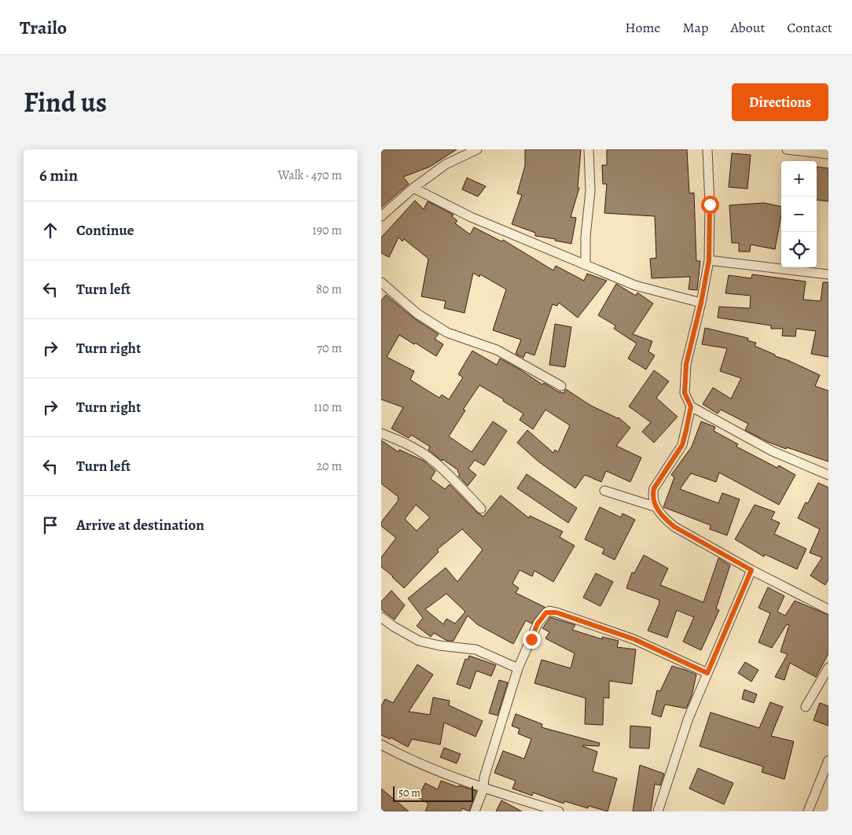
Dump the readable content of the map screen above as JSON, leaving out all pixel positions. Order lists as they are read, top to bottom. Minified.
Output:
{"scale_bar":"50 m","page":{"header":"Trailo","nav":["Home","Map","About","Contact"],"title":"Find us","buttons":"Directions","heading":["6 min","Walk · 470 m"],"map_buttons":["+","−"],"list":[["Continue","190 m"],["Turn left","80 m"],["Turn right","70 m"],["Turn right","110 m"],["Turn left","20 m"],"Arrive at destination"],"scale":"50 m"}}
